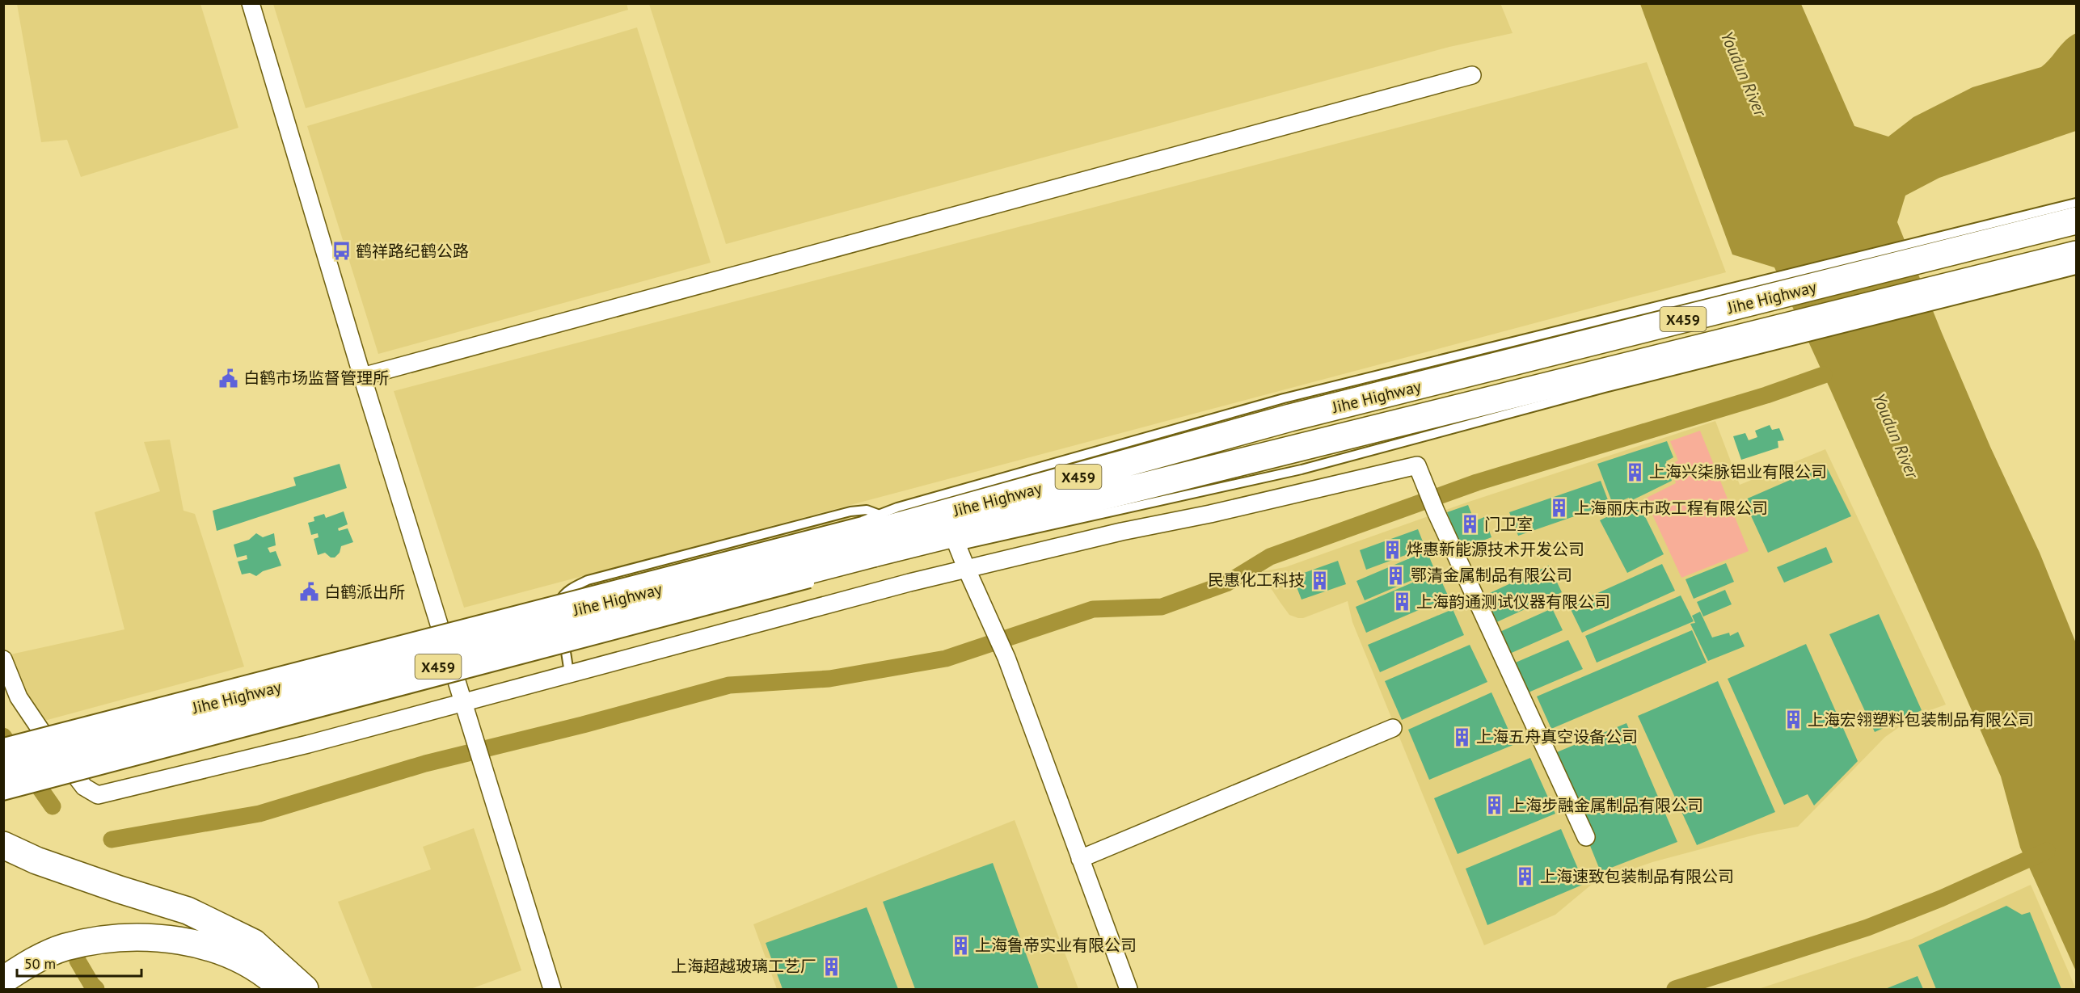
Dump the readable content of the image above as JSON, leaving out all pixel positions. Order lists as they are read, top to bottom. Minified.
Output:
{"streets":{"main road":["Jihe Highway","X459"]},"water":["Youdun River"],"places":{"bus stop":["鹤祥路纪鹤公路"],"public building":["白鹤市场监督管理所","白鹤派出所"],"building":["上海兴柒脉铝业有限公司","上海丽庆市政工程有限公司","门卫室","烨惠新能源技术开发公司","鄂清金属制品有限公司","民惠化工科技","上海韵通测试仪器有限公司","上海宏翎塑料包装制品有限公司","上海五舟真空设备公司","上海步融金属制品有限公司","上海速致包装制品有限公司","上海鲁帝实业有限公司","上海超越玻璃工艺厂"]},"scale_bar":"50 m"}
